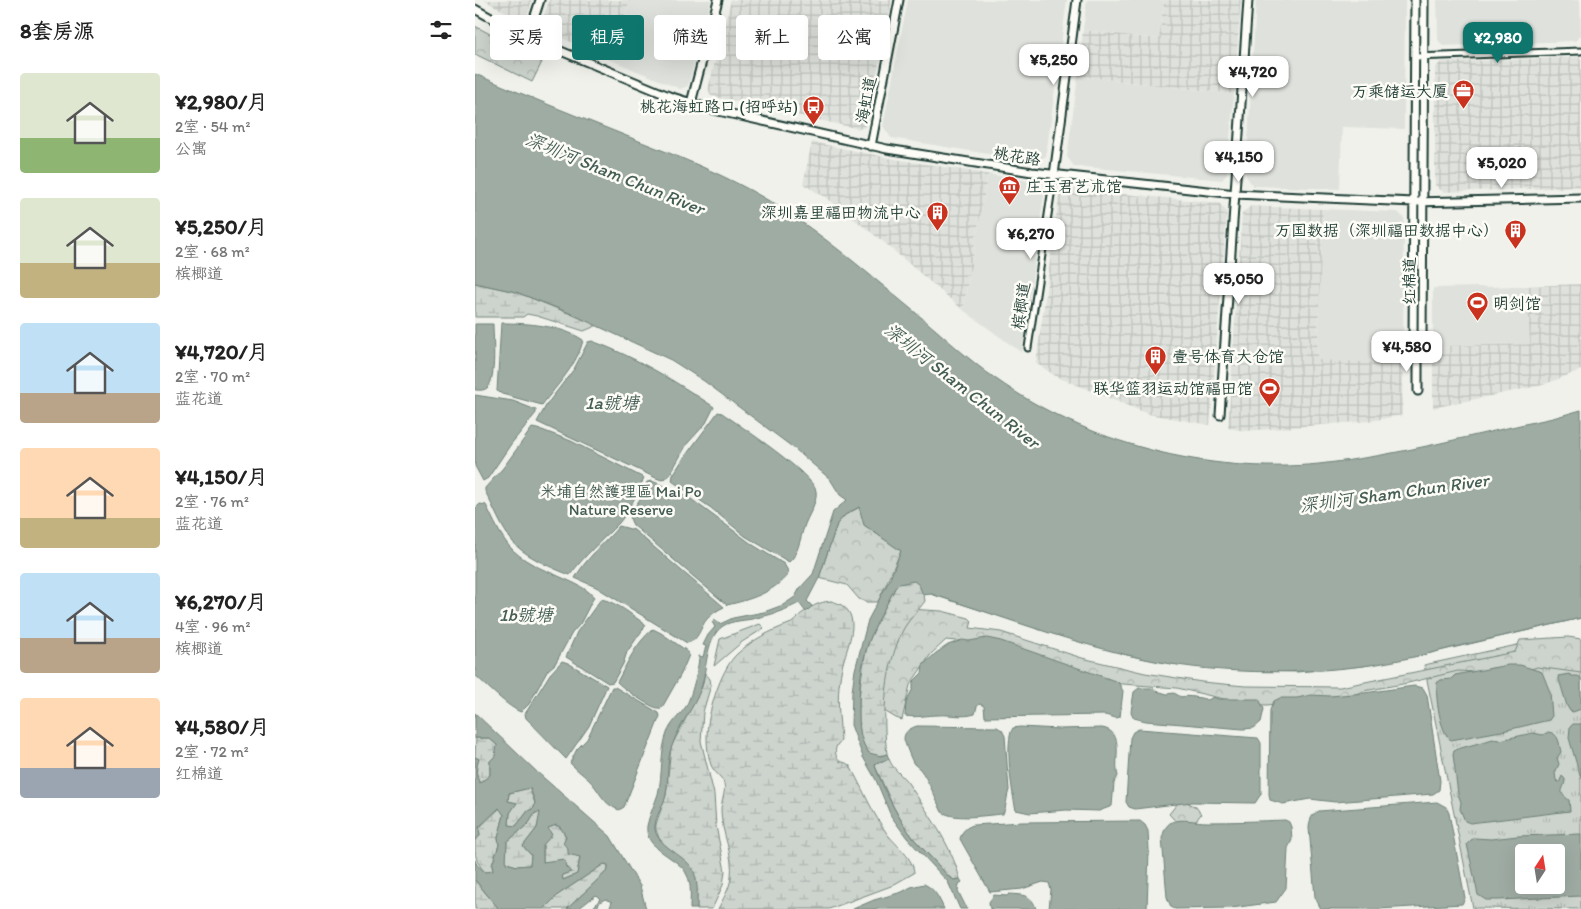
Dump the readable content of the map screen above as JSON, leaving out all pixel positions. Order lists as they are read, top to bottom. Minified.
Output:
{"streets":{"main road":["海虹道","桃花路","红棉道","槟榔道"]},"crossings":[["海虹道","桃花路"],["桃花路","红棉道"],["桃花路","槟榔道"]],"water":["深圳河 Sham Chun River","1a號塘","1b號塘"],"parks":["米埔自然護理區 Mai Po Nature Reserve"],"places":{"office":["万乘储运大厦"],"bus stop":["桃花海虹路口 (招呼站)"],"museum":["庄玉君艺术馆"],"building":["深圳嘉里福田物流中心","万国数据（深圳福田数据中心）","壹号体育大仓馆"],"sports":["明剑馆","联华篮羽运动馆福田馆"]},"north":"top","page":{"heading":"8套房源","chip":["买房","租房","筛选","新上","公寓"],"price":["¥2,980","¥5,250","¥4,720","¥4,150","¥5,020","¥6,270","¥5,050","¥4,580"],"list":[{"name":"¥2,980/月","note":"2室 · 54 m² · 公寓"},{"name":"¥5,250/月","note":"2室 · 68 m² · 槟榔道"},{"name":"¥4,720/月","note":"2室 · 70 m² · 蓝花道"},{"name":"¥4,150/月","note":"2室 · 76 m² · 蓝花道"},{"name":"¥6,270/月","note":"4室 · 96 m² · 槟榔道"},{"name":"¥4,580/月","note":"2室 · 72 m² · 红棉道"}]}}
